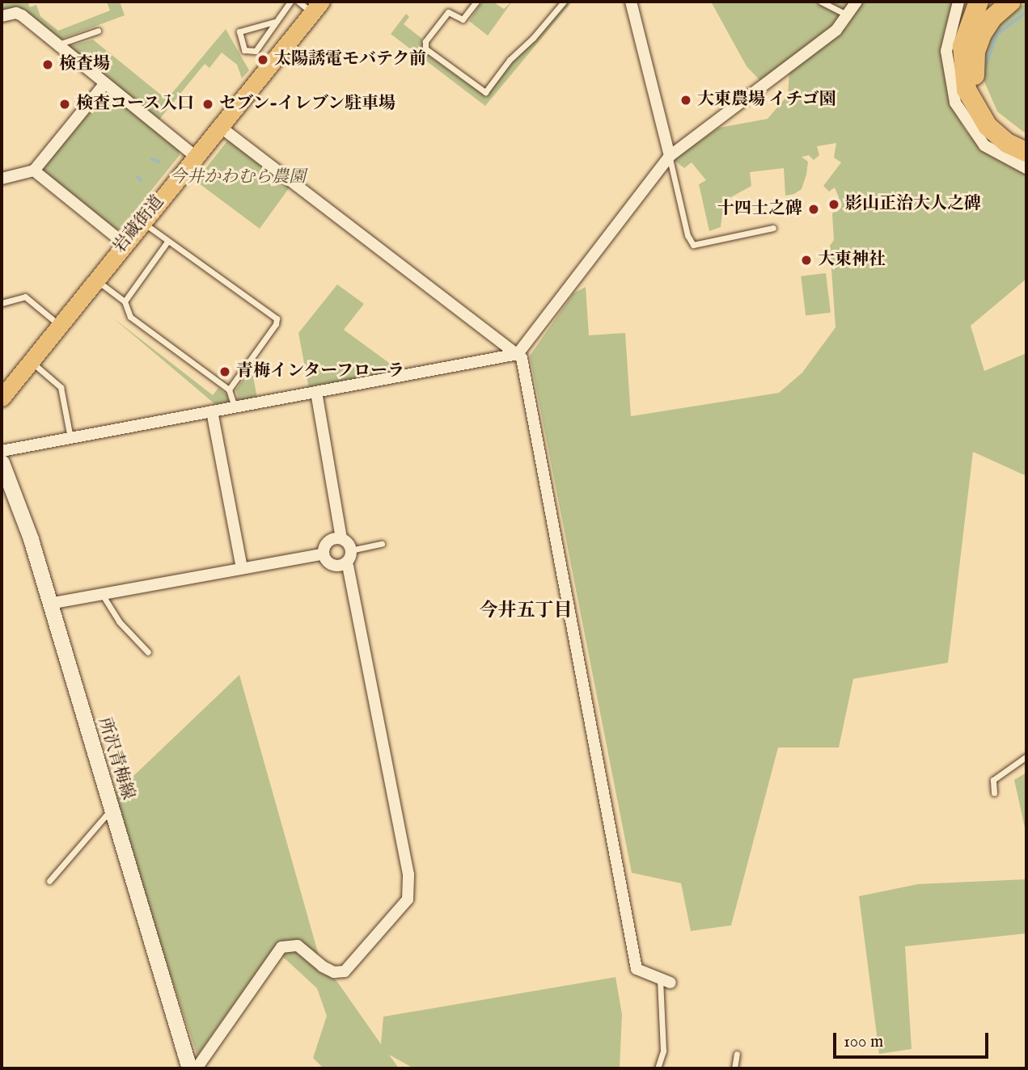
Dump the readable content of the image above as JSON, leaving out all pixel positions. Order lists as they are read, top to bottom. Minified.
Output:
{"streets":{"main road":["岩蔵街道","所沢青梅線"]},"districts":["今井五丁目"],"parks":["今井かわむら農園"],"places":["太陽誘電モバテク前","検査場","大東農場 イチゴ園","検査コース入口","セブン-イレブン駐車場","影山正治大人之碑","十四士之碑","大東神社","青梅インターフローラ"],"scale_bar":"100 m"}
